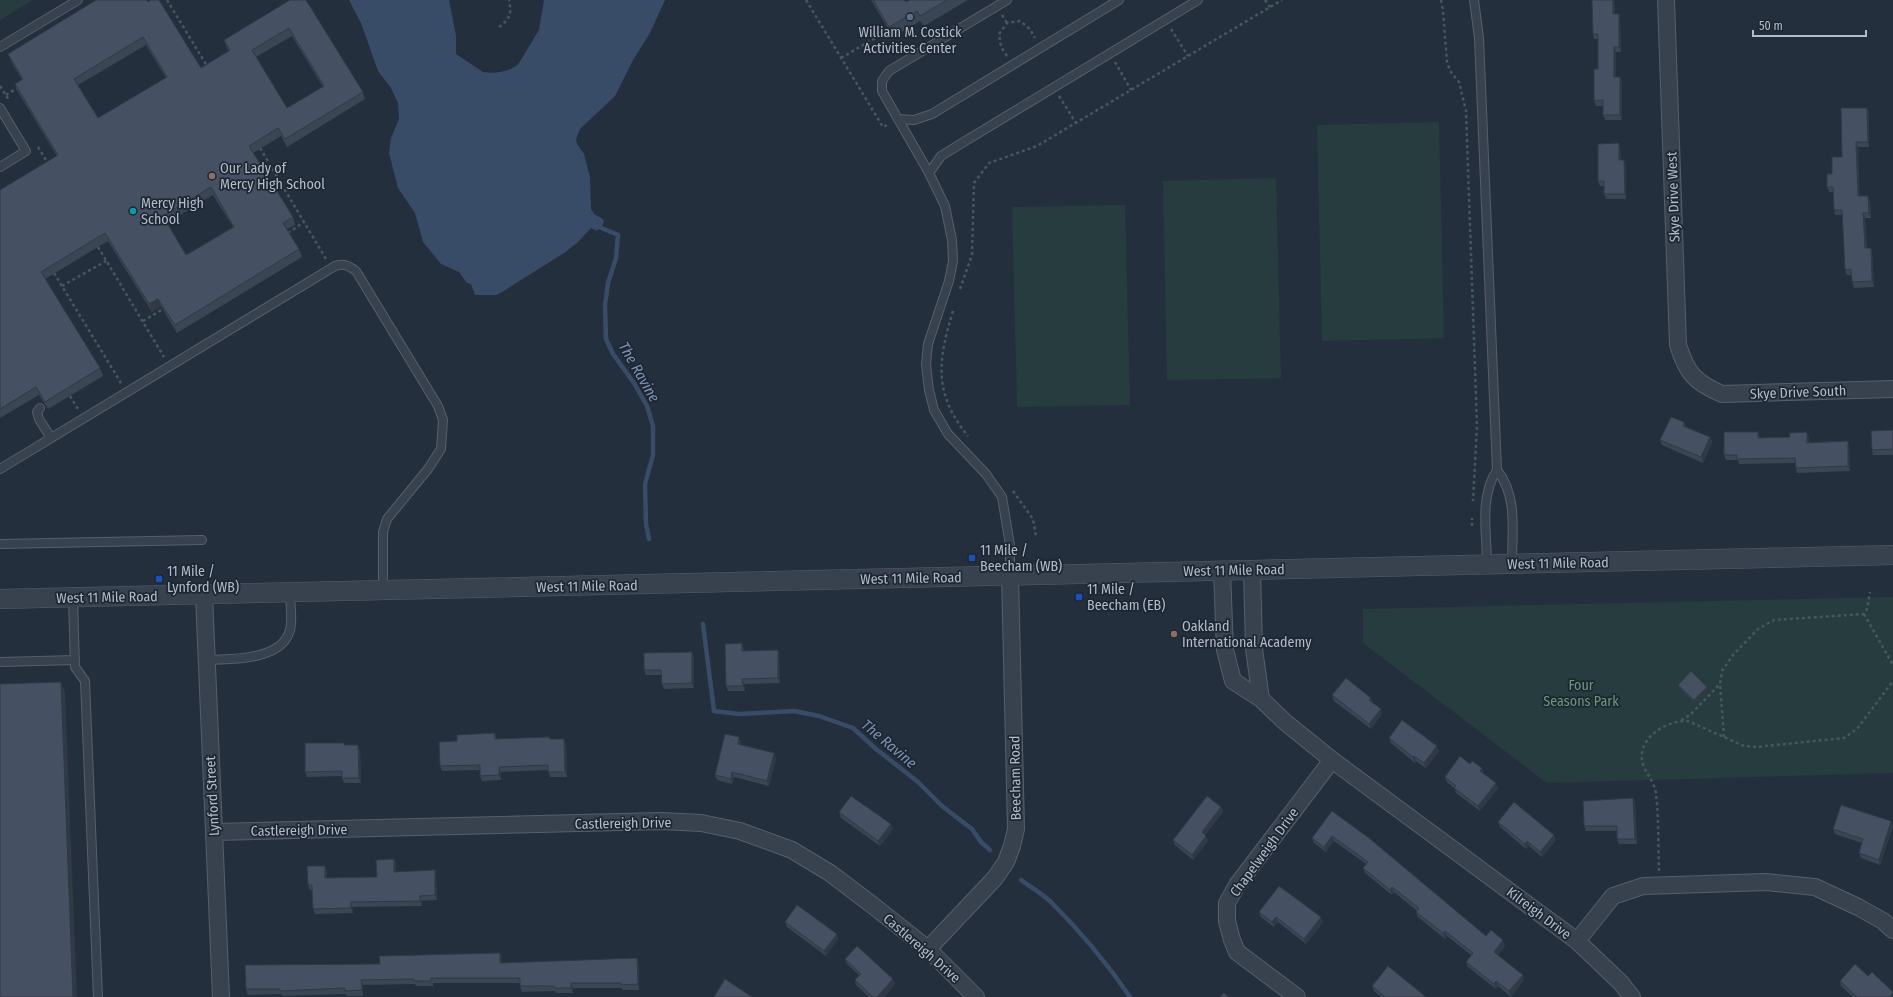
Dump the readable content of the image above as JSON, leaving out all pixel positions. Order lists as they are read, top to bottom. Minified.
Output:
{"streets":{"street":["Skye Drive West","Skye Drive South","West 11 Mile Road","Beecham Road","Lynford Street","Castlereigh Drive","Chapelweigh Drive","Kilreigh Drive"]},"crossings":[["Skye Drive West","Skye Drive South"],["West 11 Mile Road","Beecham Road"],["West 11 Mile Road","Lynford Street"],["West 11 Mile Road","Kilreigh Drive"],["Beecham Road","Castlereigh Drive"],["Lynford Street","Castlereigh Drive"],["Chapelweigh Drive","Kilreigh Drive"]],"water":["The Ravine"],"parks":["Four Seasons Park"],"places":{"other":["William M. Costick Activities Center","Our Lady of Mercy High School","Mercy High School","Oakland International Academy"],"transit":["11 Mile / Beecham (WB)","11 Mile / Lynford (WB)","11 Mile / Beecham (EB)"]},"scale_bar":"50 m"}
